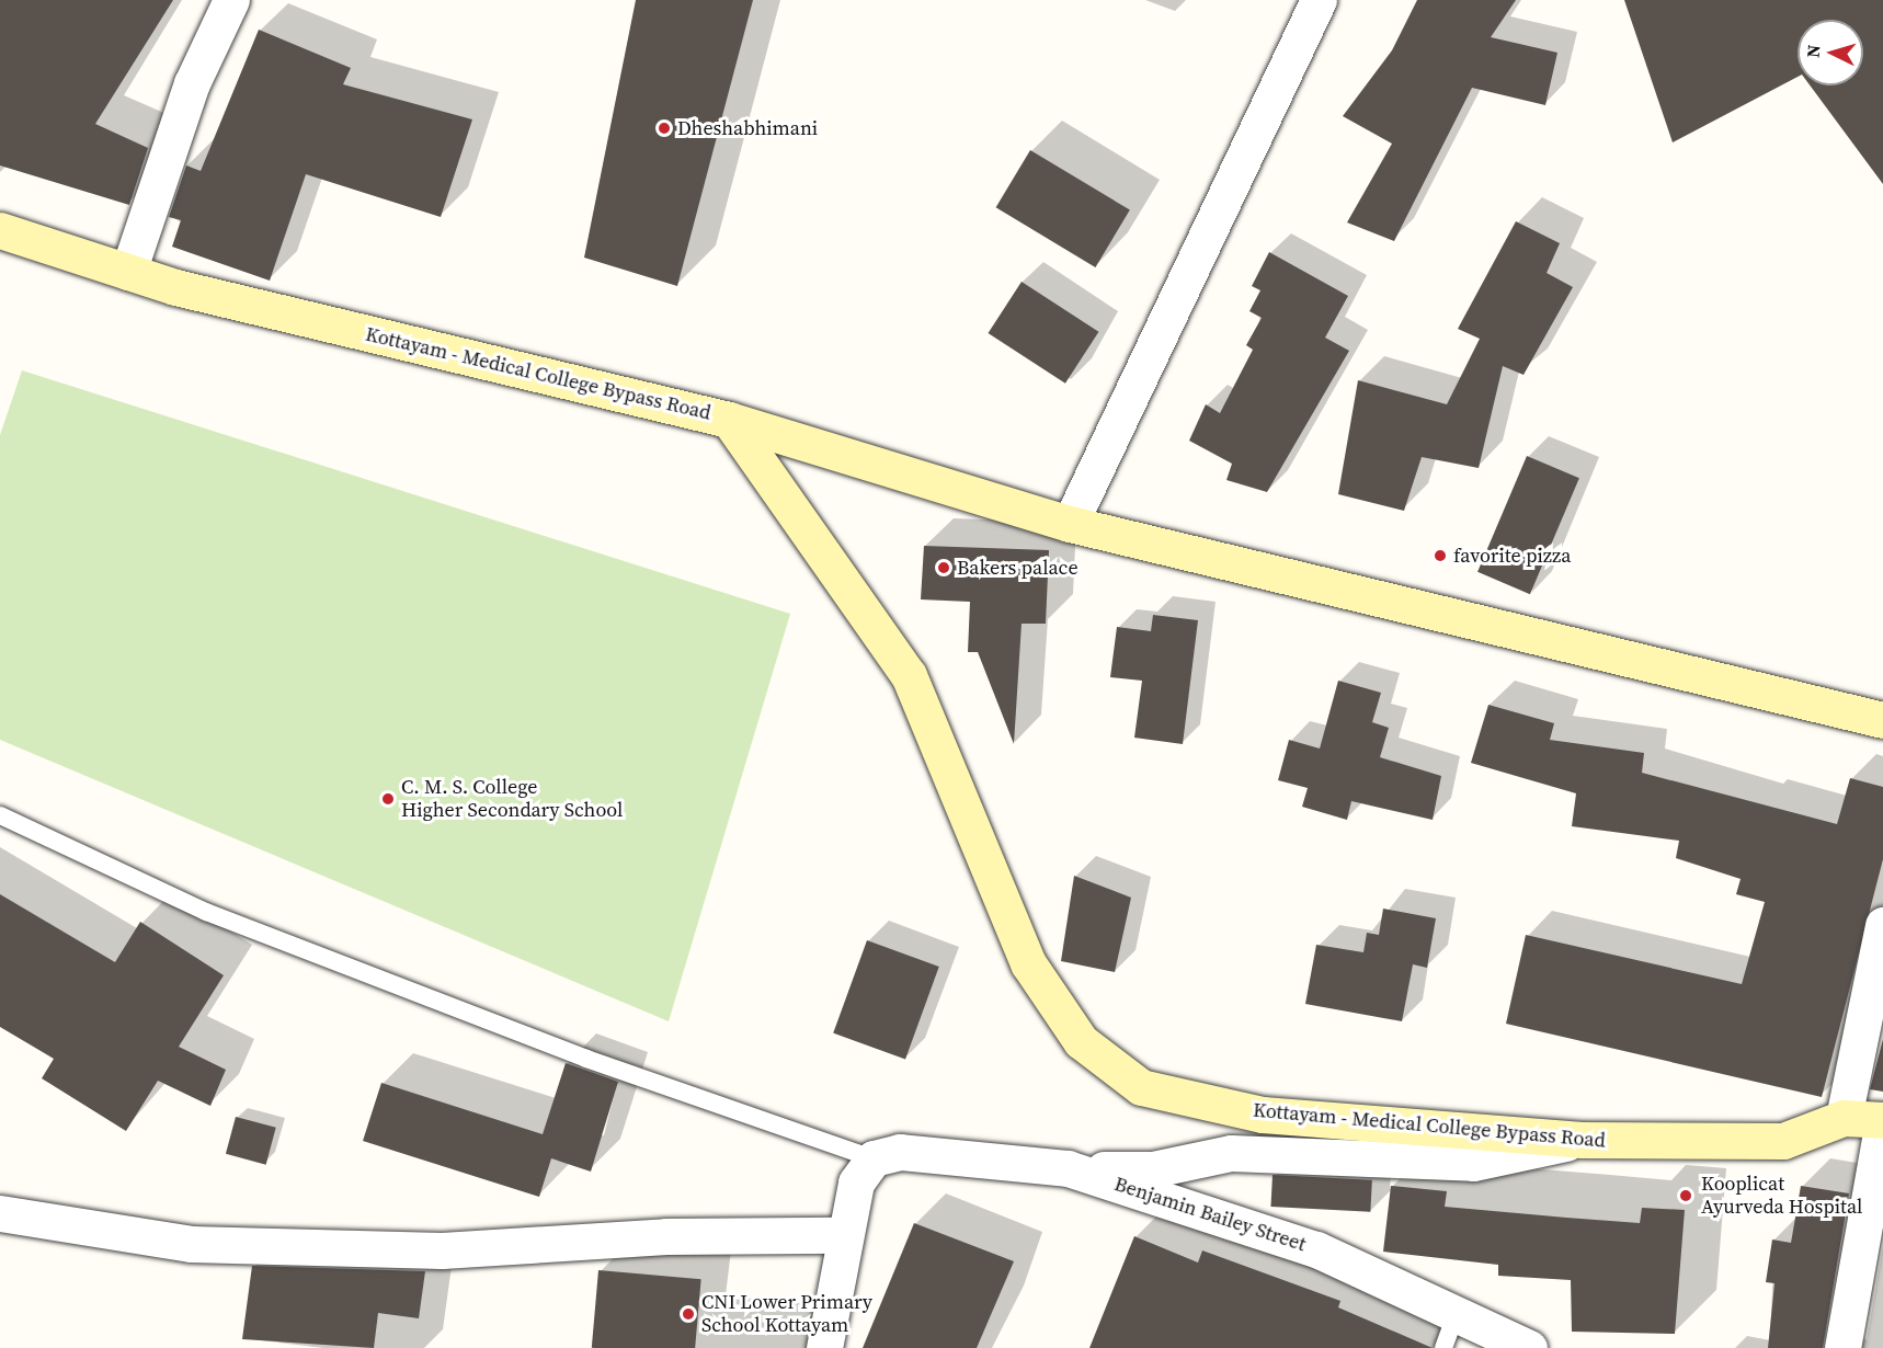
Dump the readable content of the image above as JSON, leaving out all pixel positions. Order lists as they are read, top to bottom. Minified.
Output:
{"streets":{"main road":["Kottayam - Medical College Bypass Road"],"street":["Benjamin Bailey Street"]},"places":["Dheshabhimani","favorite pizza","Bakers palace","C. M. S. College Higher Secondary School","Kooplicat Ayurveda Hospital","CNI Lower Primary School Kottayam"],"north":"left"}
